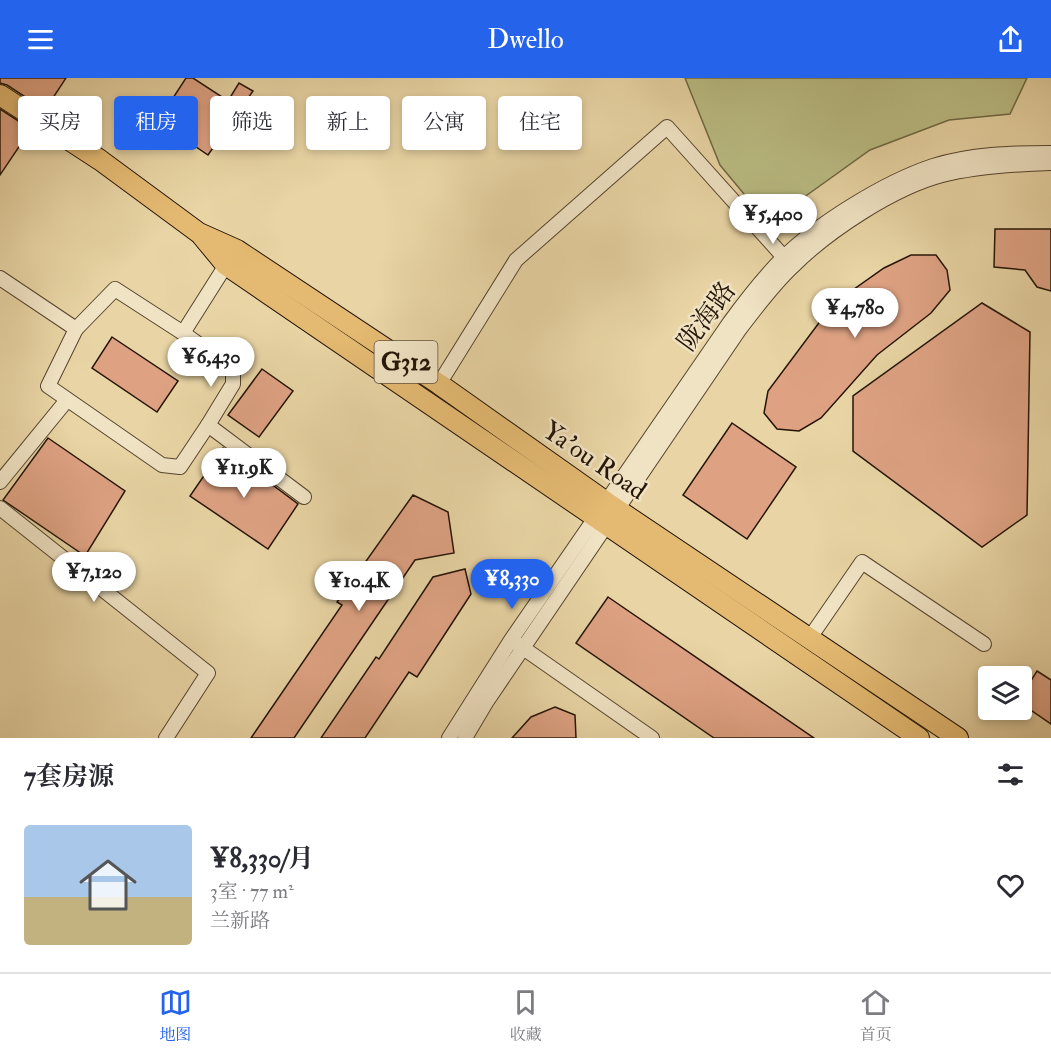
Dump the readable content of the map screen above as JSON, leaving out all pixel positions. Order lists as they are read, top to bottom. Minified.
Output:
{"streets":{"highway":["G312","Ya'ou Road"],"street":["陇海路"]},"crossings":[["陇海路","Ya'ou Road"]],"page":{"header":"Dwello","chip":["买房","租房","筛选","新上","公寓","住宅"],"price":["¥5,400","¥4,780","¥6,430","¥11.9K","¥7,120","¥8,330","¥10.4K"],"heading":"7套房源","list":[{"name":"¥8,330/月","note":"3室 · 77 m² · 兰新路"}],"tabs":["地图","收藏","首页"]}}
